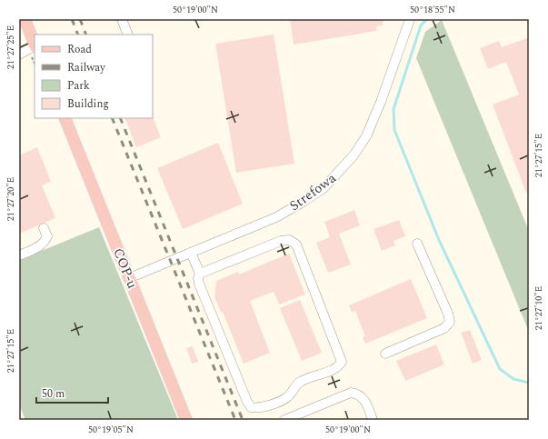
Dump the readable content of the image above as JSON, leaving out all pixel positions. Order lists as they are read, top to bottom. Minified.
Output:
{"streets":{"main road":["COP-u"],"street":["Strefowa"]},"crossings":[["Strefowa","COP-u"]],"legend":["Road","Railway","Park","Building"],"scale_bar":"50 m","coordinates":["50°19'00\"N","50°18'55\"N","21°27'25\"E","21°27'15\"E","21°27'20\"E","21°27'10\"E","50°19'05\"N"]}
